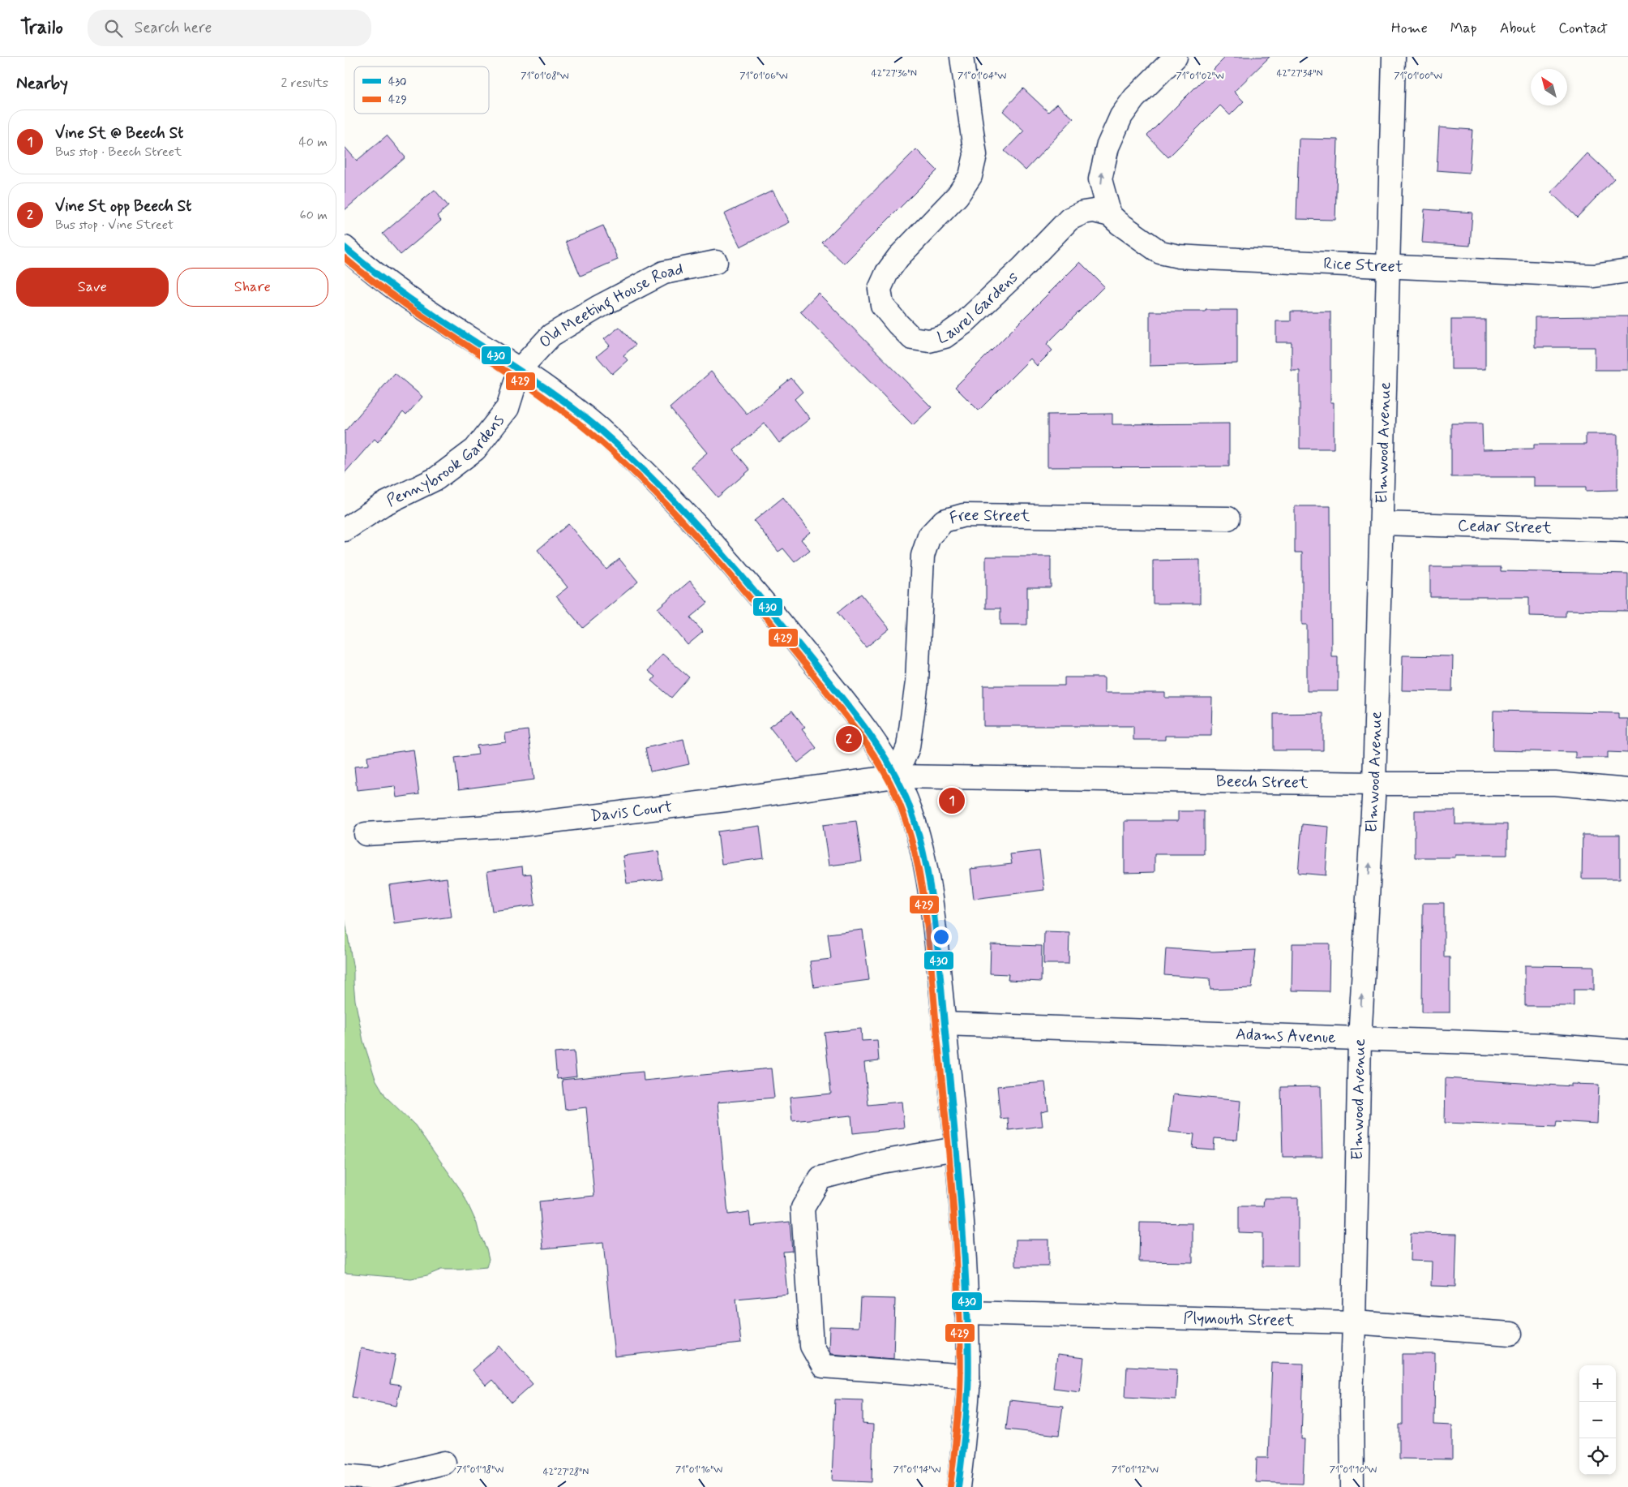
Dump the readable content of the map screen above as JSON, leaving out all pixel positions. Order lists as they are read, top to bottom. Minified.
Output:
{"streets":{"street":["Rice Street","Laurel Gardens","Old Meeting House Road","Elmwood Avenue","Pennybrook Gardens","Free Street","Cedar Street","Beech Street","Davis Court","Adams Avenue","Plymouth Street"]},"crossings":[["Rice Street","Laurel Gardens"],["Rice Street","Elmwood Avenue"],["Old Meeting House Road","Pennybrook Gardens"],["Elmwood Avenue","Cedar Street"],["Elmwood Avenue","Beech Street"],["Elmwood Avenue","Adams Avenue"],["Elmwood Avenue","Plymouth Street"],["Free Street","Beech Street"],["Free Street","Davis Court"],["Beech Street","Davis Court"]],"lines":["transit line 430","transit line 429"],"legend":["430","429"],"north":"top left","page":{"header":"Trailo","search":"Search here","nav":["Home","Map","About","Contact"],"heading":["Nearby","2 results"],"list":[{"mark":"1","name":"Vine St @ Beech St","note":"Bus stop · Beech Street","value":"40 m"},{"mark":"2","name":"Vine St opp Beech St","note":"Bus stop · Vine Street","value":"60 m"}],"buttons":["Save","Share"],"pins":["2","1"],"map_buttons":["+","−"]},"coordinates":["42°27'36\"N","42°27'34\"N","71°01'00\"W","71°01'08\"W","71°01'06\"W","71°01'04\"W","71°01'02\"W","71°01'18\"W","71°01'16\"W","71°01'14\"W","71°01'12\"W","71°01'10\"W","42°27'28\"N"]}
